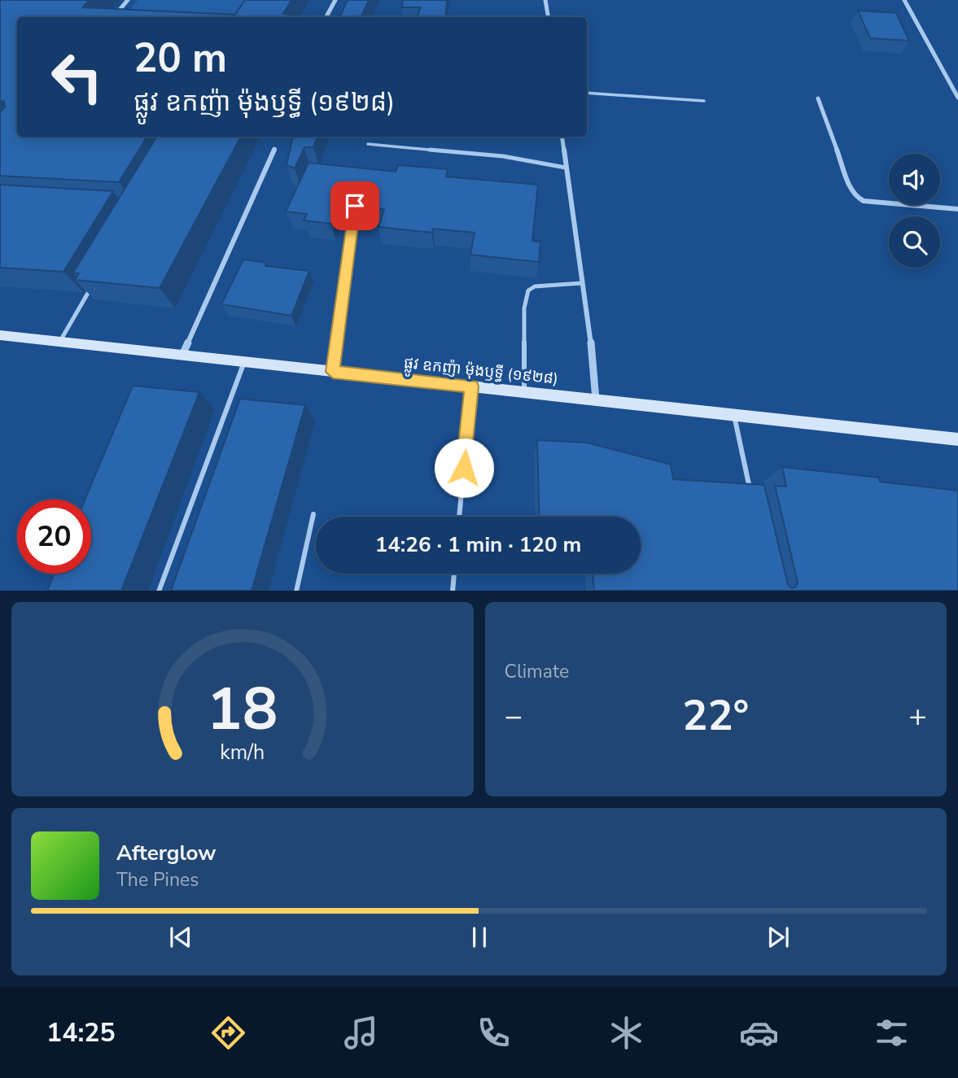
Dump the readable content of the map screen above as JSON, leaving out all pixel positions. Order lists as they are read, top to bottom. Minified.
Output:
{"streets":{"main road":["ផ្លូវ ឧកញ៉ា ម៉ុងឫទ្ធី (១៩២៨)"]},"page":{"turn":["20 m","ផ្លូវ ឧកញ៉ា ម៉ុងឫទ្ធី (១៩២៨)"],"limit":"20","trip":"14:26 · 1 min · 120 m","tile":"Climate","heat":["−","22°","+"],"song":["Afterglow","The Pines"],"tabs":"14:25","gauge":["18","km/h"]}}
